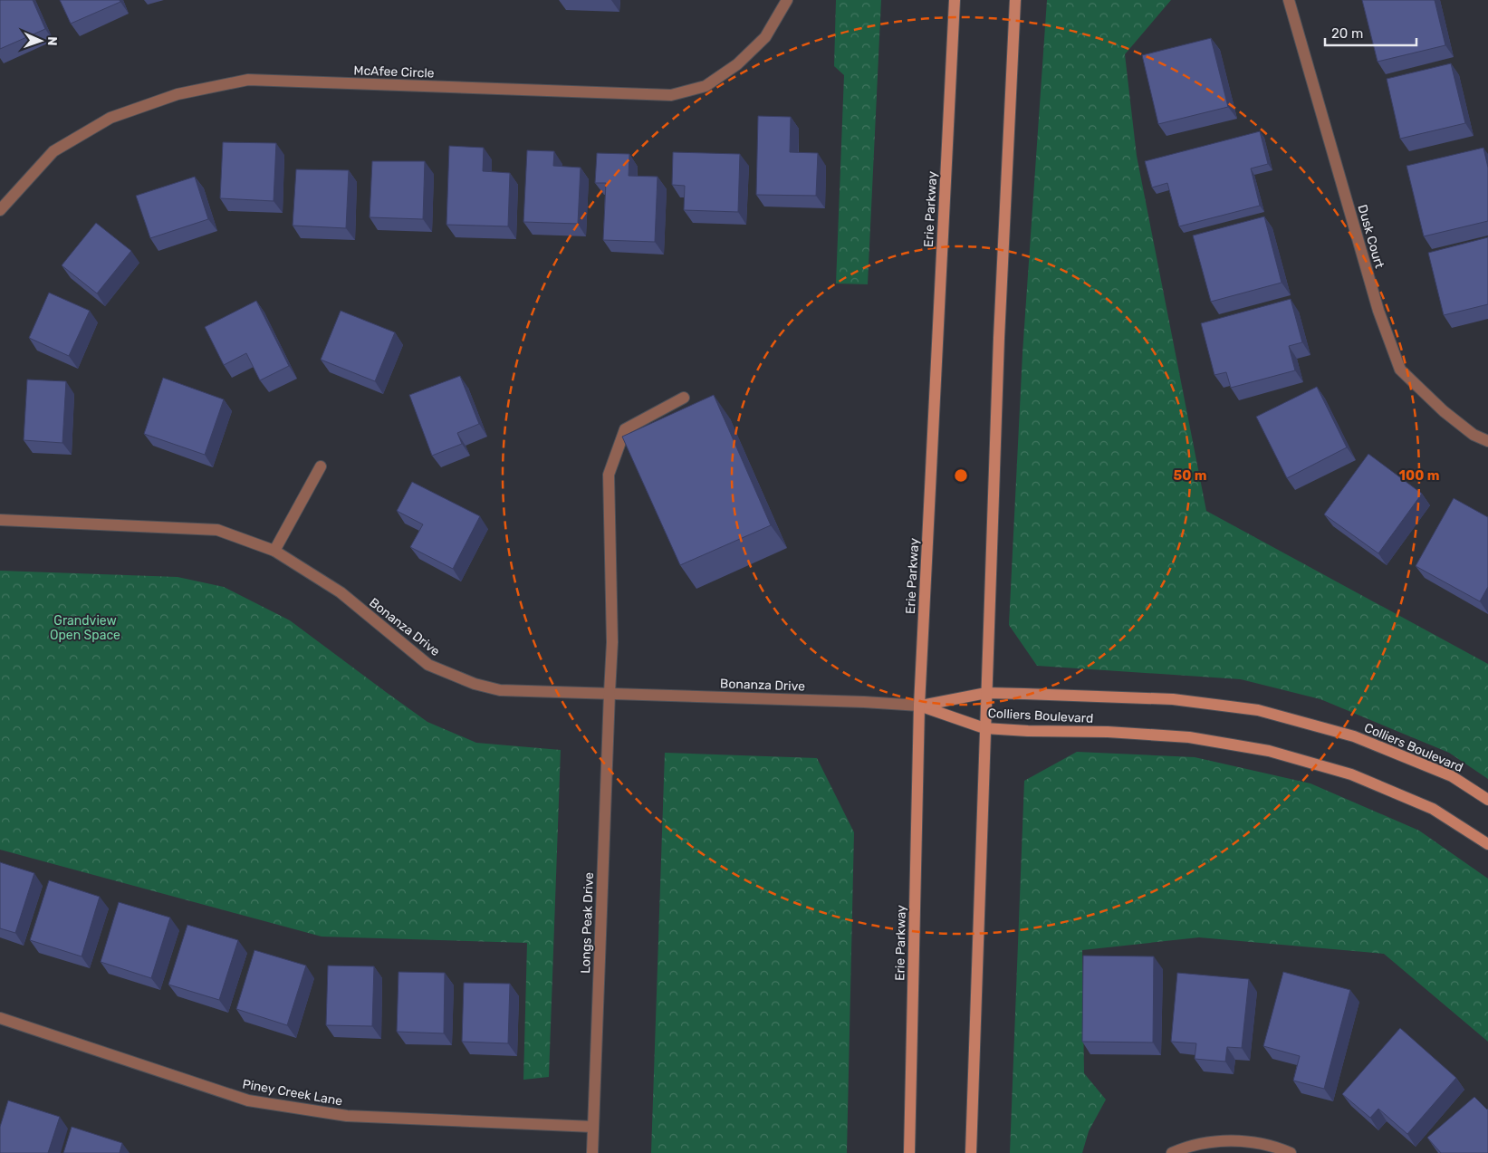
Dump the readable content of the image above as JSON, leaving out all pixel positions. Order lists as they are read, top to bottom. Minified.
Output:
{"streets":{"main road":["Erie Parkway","Colliers Boulevard"],"street":["McAfee Circle","Dusk Court","Bonanza Drive","Longs Peak Drive","Piney Creek Lane"]},"crossings":[["Erie Parkway","Bonanza Drive"],["Erie Parkway","Colliers Boulevard"],["Bonanza Drive","Colliers Boulevard"],["Bonanza Drive","Longs Peak Drive"],["Longs Peak Drive","Piney Creek Lane"]],"parks":["Grandview Open Space"],"scale_bar":"20 m","north":"right","rings":["50 m","100 m"]}
